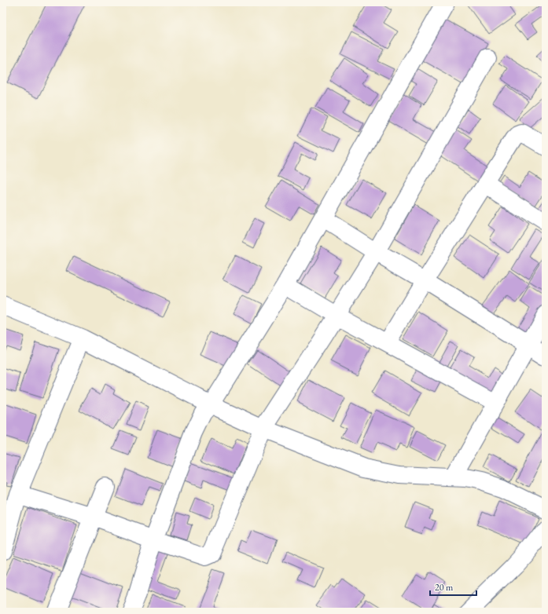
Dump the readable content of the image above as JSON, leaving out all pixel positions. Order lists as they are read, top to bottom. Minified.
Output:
{"scale_bar":"20 m"}
